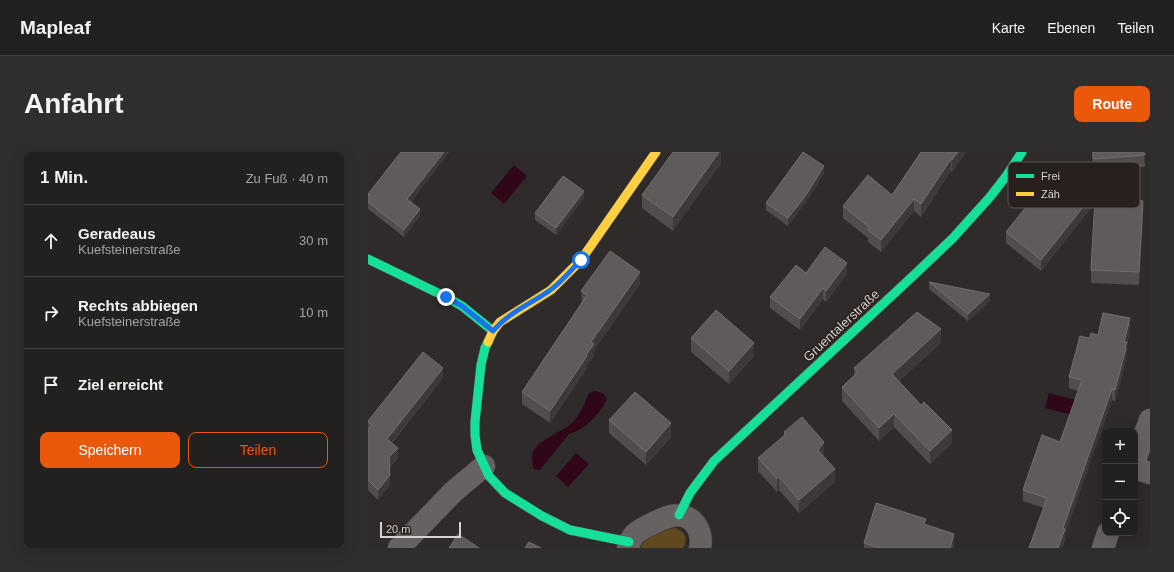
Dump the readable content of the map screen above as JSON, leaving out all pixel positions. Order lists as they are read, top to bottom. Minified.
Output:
{"streets":{"street":["Gruentalerstraße"]},"legend":["Frei","Zäh"],"scale_bar":"20 m","page":{"header":"Mapleaf","nav":["Karte","Ebenen","Teilen"],"buttons":["Route",["Speichern","Teilen"]],"title":"Anfahrt","heading":["1 Min.","Zu Fuß · 40 m"],"list":[["Geradeaus","Kuefsteinerstraße","30 m"],["Rechts abbiegen","Kuefsteinerstraße","10 m"],"Ziel erreicht"],"map_buttons":["+","−"],"scale":"20 m"}}
